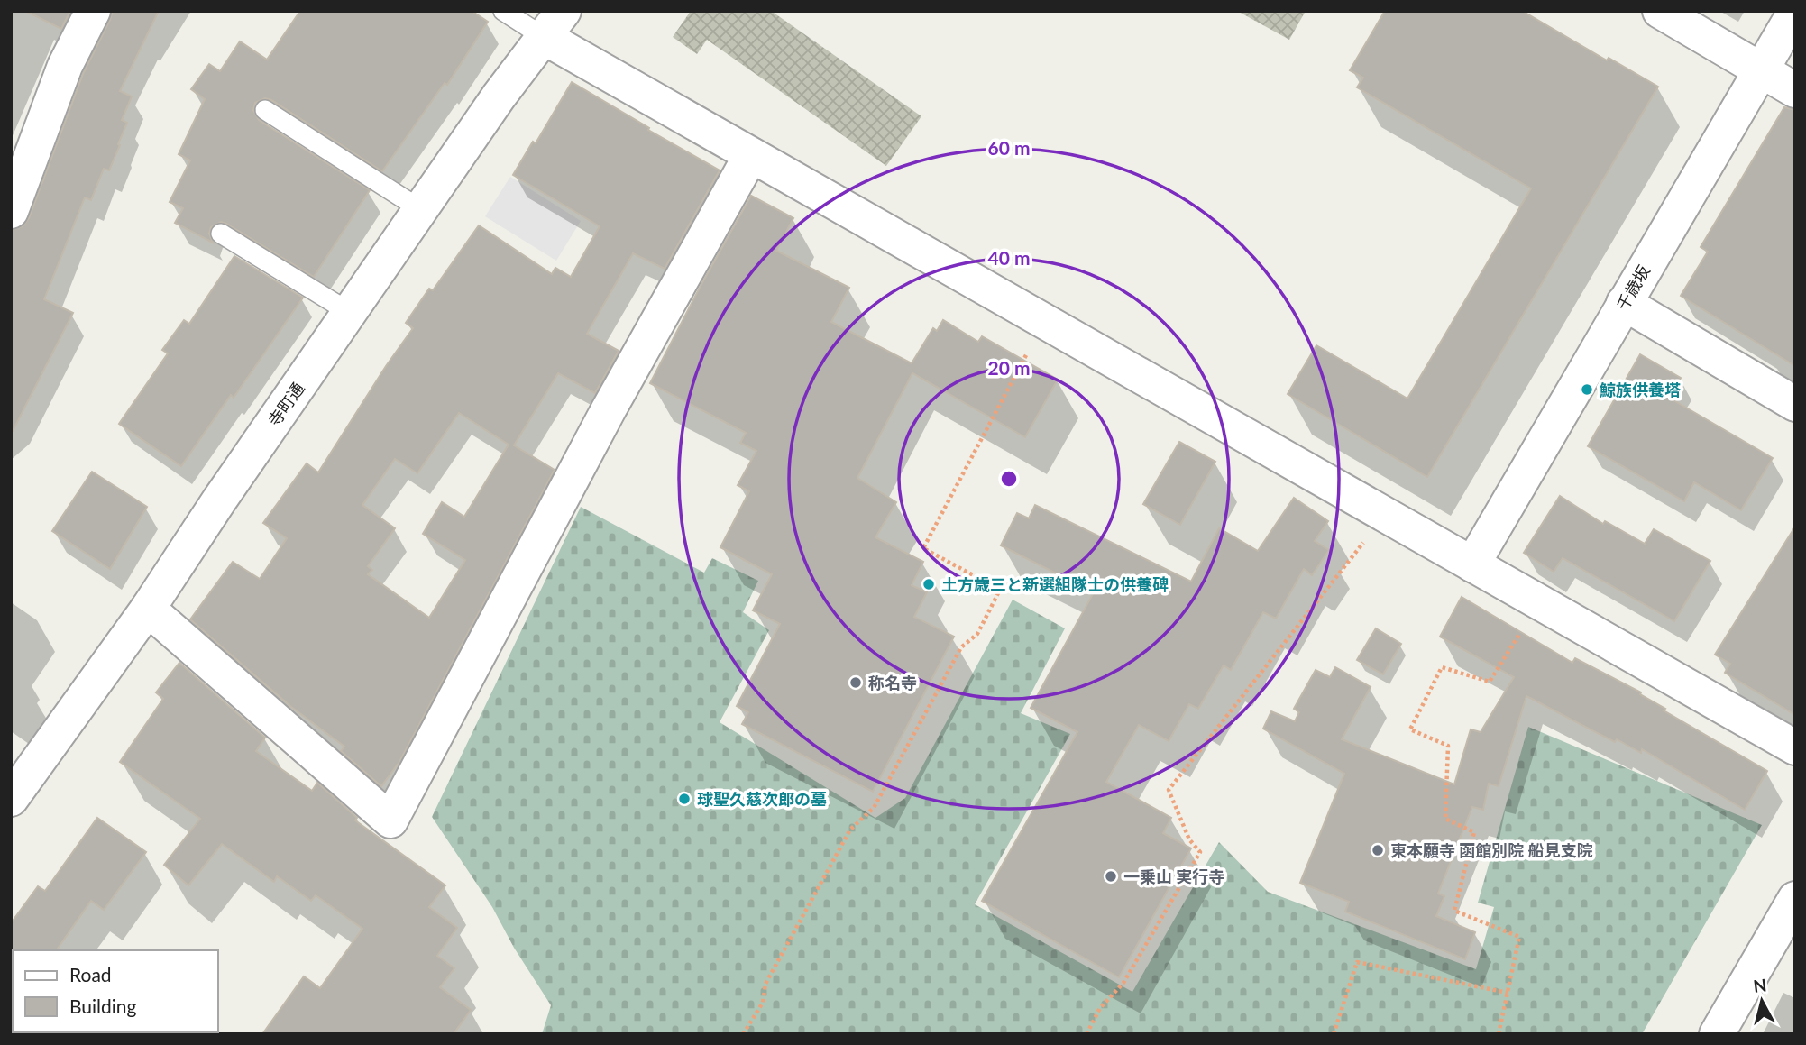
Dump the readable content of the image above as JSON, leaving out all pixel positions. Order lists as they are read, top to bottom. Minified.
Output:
{"streets":{"street":["千歳坂","寺町通"]},"places":["鯨族供養塔","土方歳三と新選組隊士の供養碑","称名寺","球聖久慈次郎の墓","東本願寺 函館別院 船見支院","一乗山 実行寺"],"legend":["Road","Building"],"north":"top","rings":["60 m","40 m","20 m"]}
